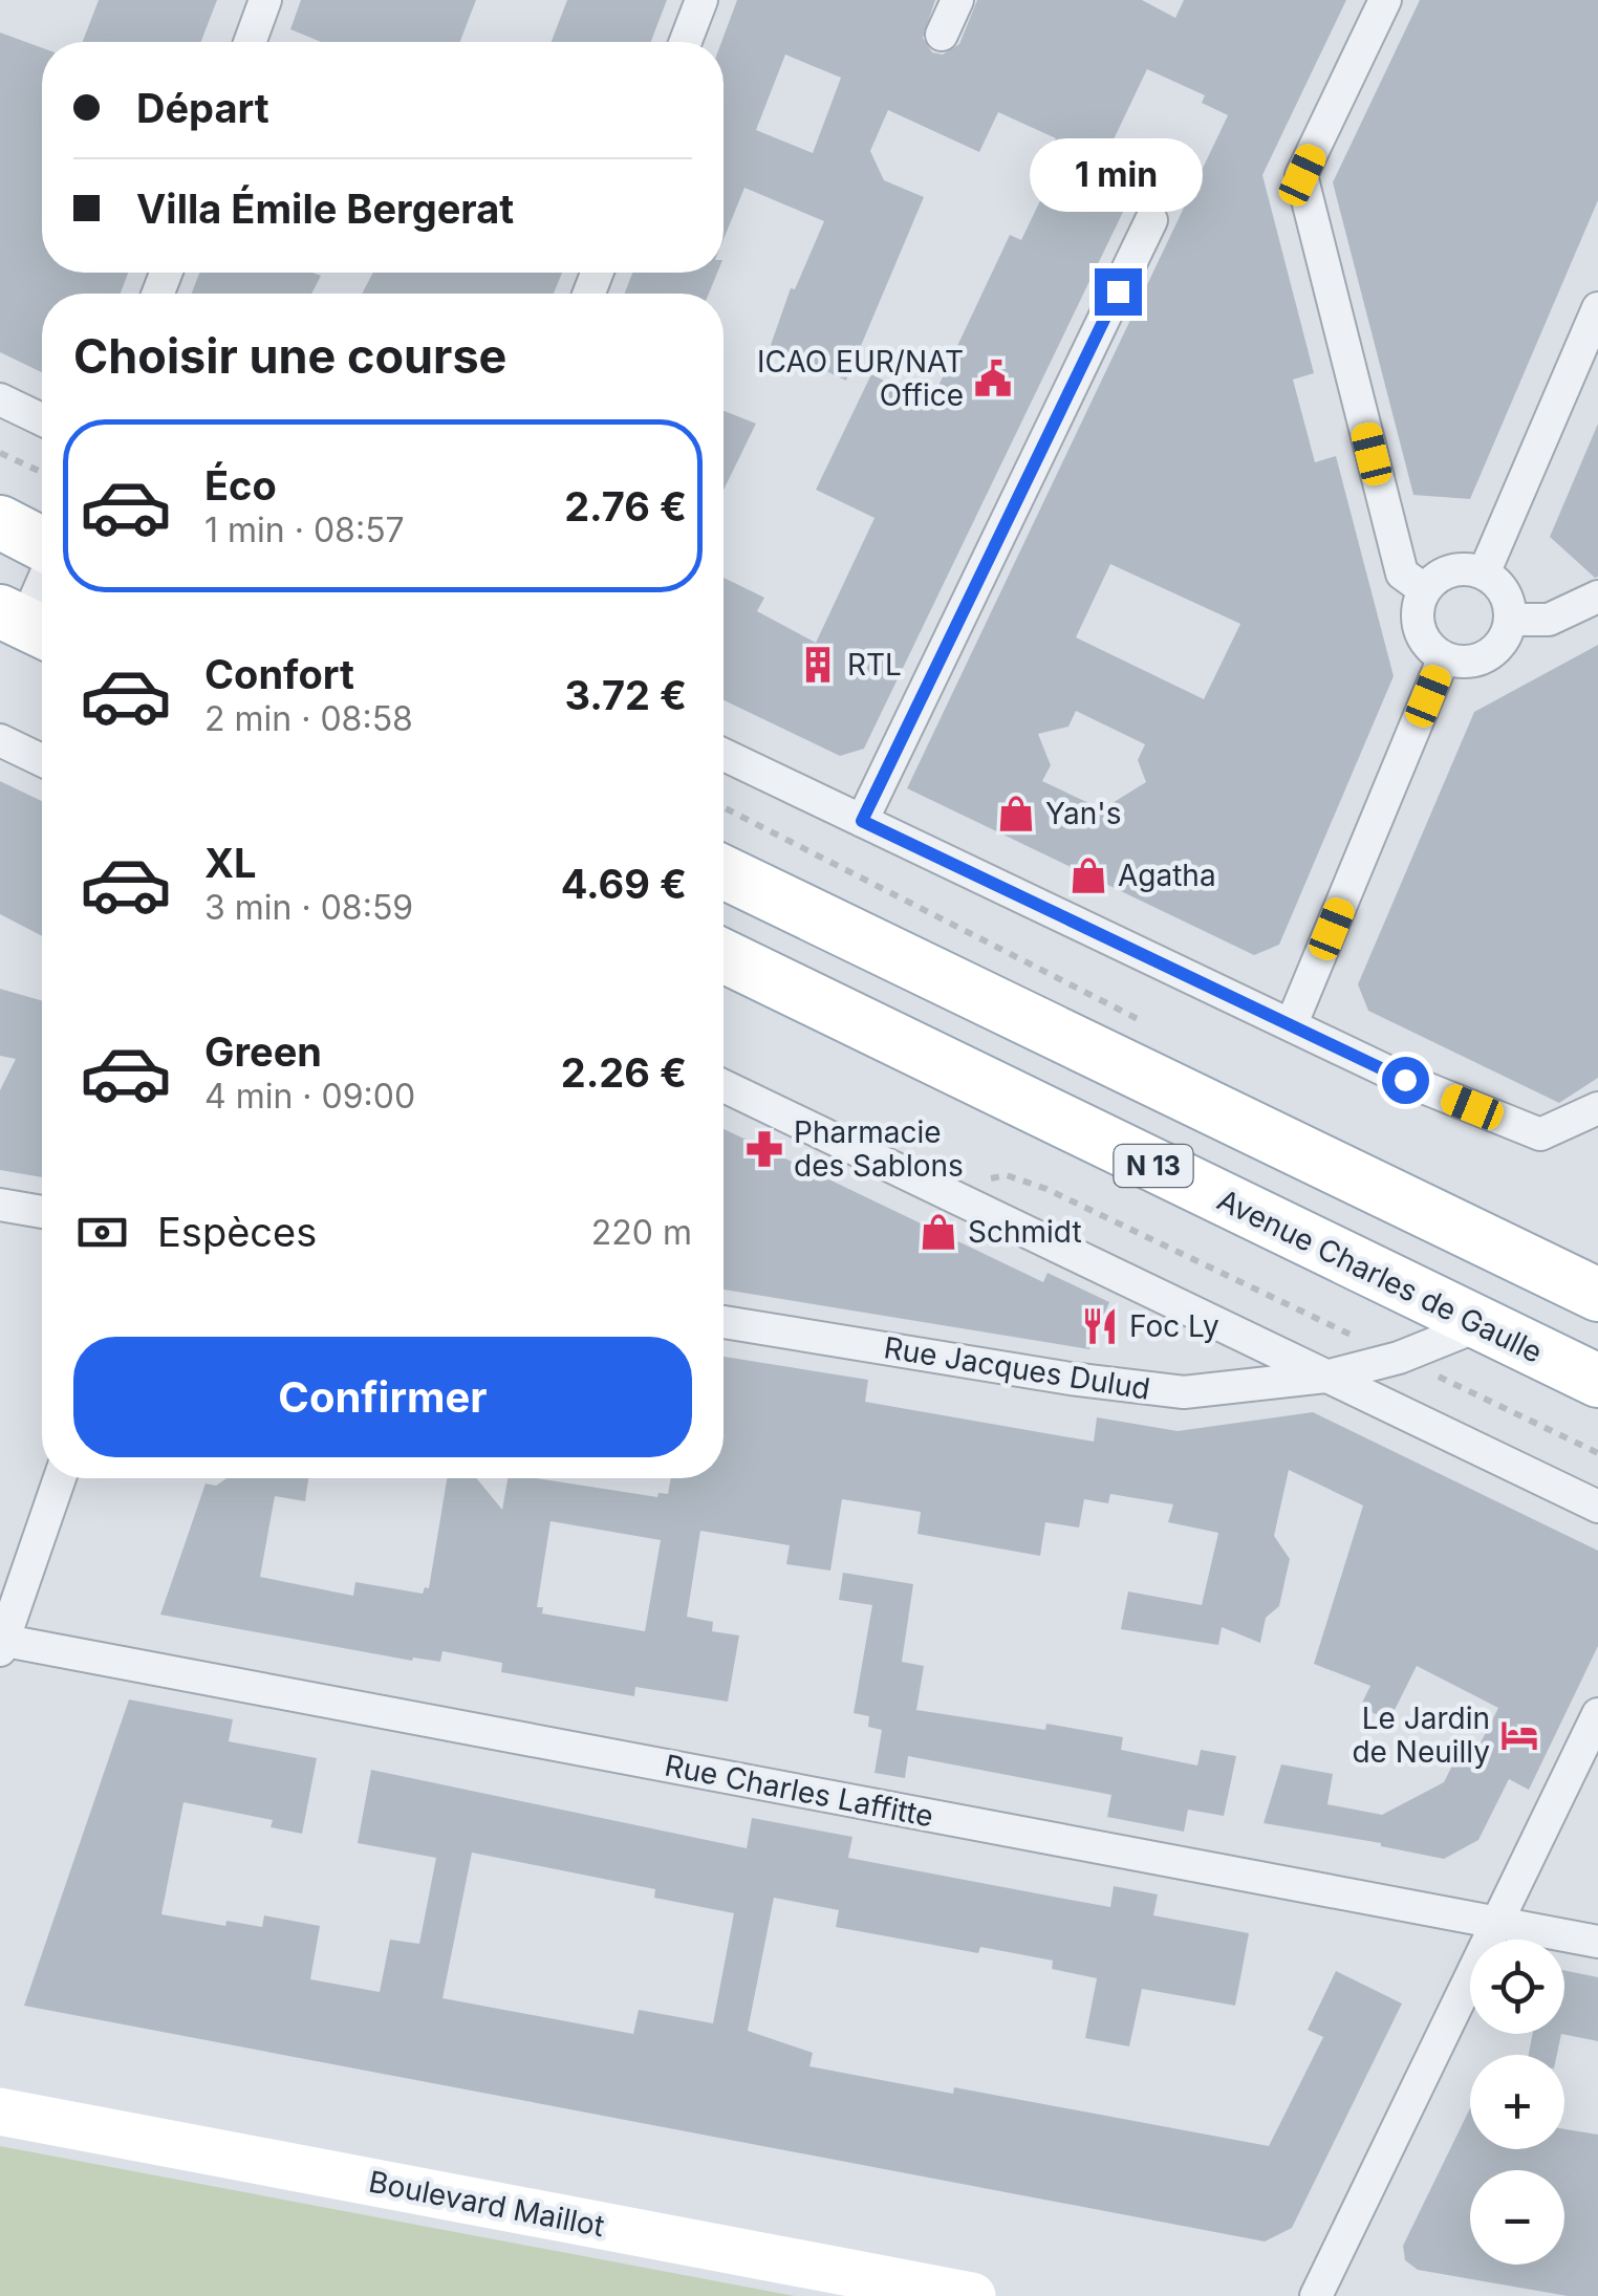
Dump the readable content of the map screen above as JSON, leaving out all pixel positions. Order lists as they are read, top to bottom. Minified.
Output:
{"streets":{"main road":["N 13","Avenue Charles de Gaulle","Boulevard Maillot"],"street":["Rue Jacques Dulud","Rue Charles Laffitte"]},"crossings":[["Avenue Charles de Gaulle","Rue Jacques Dulud"]],"places":{"public building":["ICAO EUR/NAT Office"],"building":["RTL"],"shop":["Yan's","Agatha","Schmidt"],"pharmacy":["Pharmacie des Sablons"],"restaurant":["Foc Ly"],"hotel":["Le Jardin de Neuilly"]},"page":{"banner":["Départ","Villa Émile Bergerat"],"bubble":"1 min","heading":"Choisir une course","list":[{"name":"Éco","note":"1 min · 08:57","value":"2.76 €"},{"name":"Confort","note":"2 min · 08:58","value":"3.72 €"},{"name":"XL","note":"3 min · 08:59","value":"4.69 €"},{"name":"Green","note":"4 min · 09:00","value":"2.26 €"}],"pay":["Espèces","220 m"],"buttons":"Confirmer","map_buttons":["+","−"]}}
